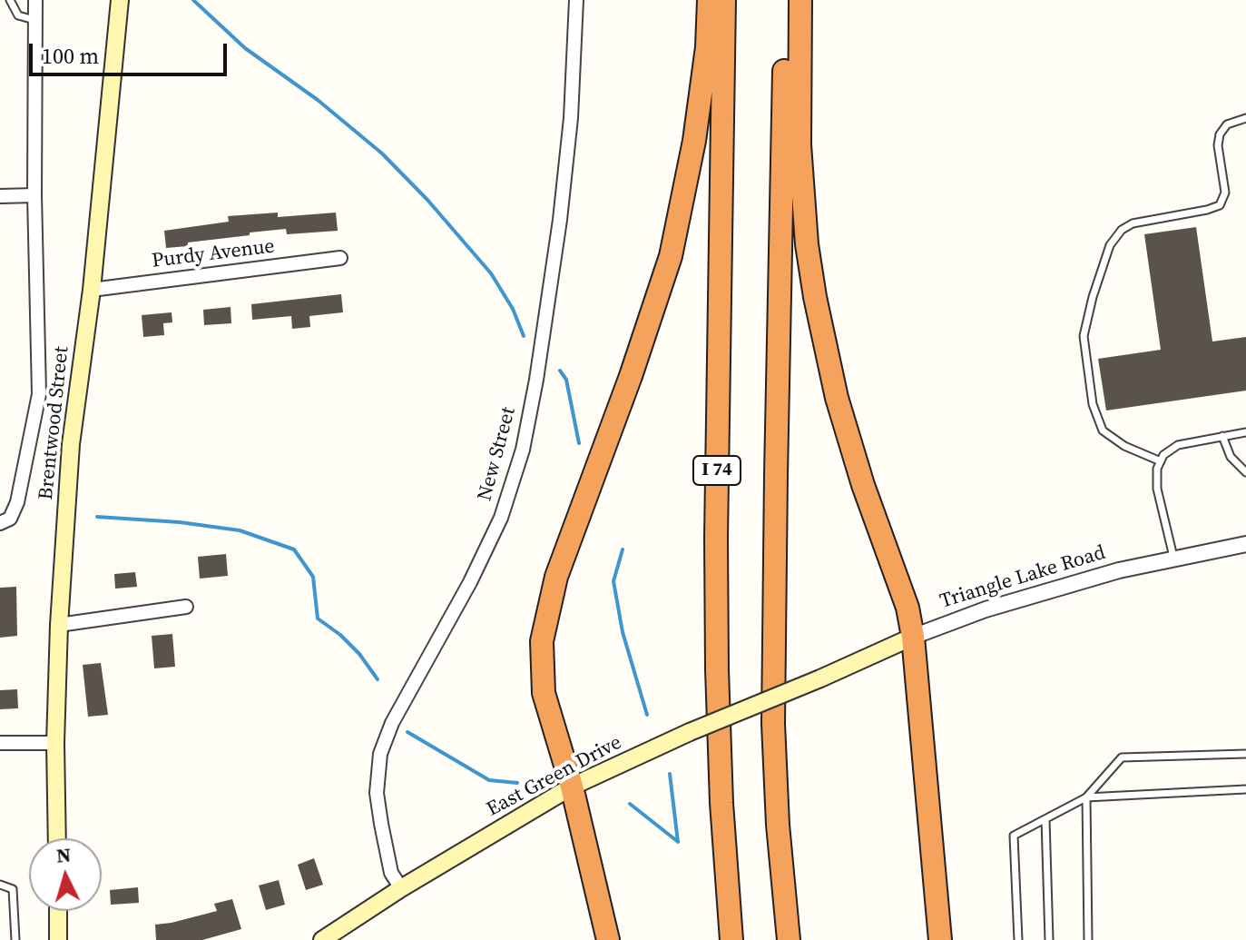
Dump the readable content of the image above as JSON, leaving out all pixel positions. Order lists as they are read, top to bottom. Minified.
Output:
{"streets":{"highway":["I 74"],"main road":["Brentwood Street","Triangle Lake Road","East Green Drive"],"street":["Purdy Avenue","New Street"]},"crossings":[["Purdy Avenue","Brentwood Street"],["New Street","East Green Drive"],["Triangle Lake Road","East Green Drive"]],"scale_bar":"100 m","north":"top"}
